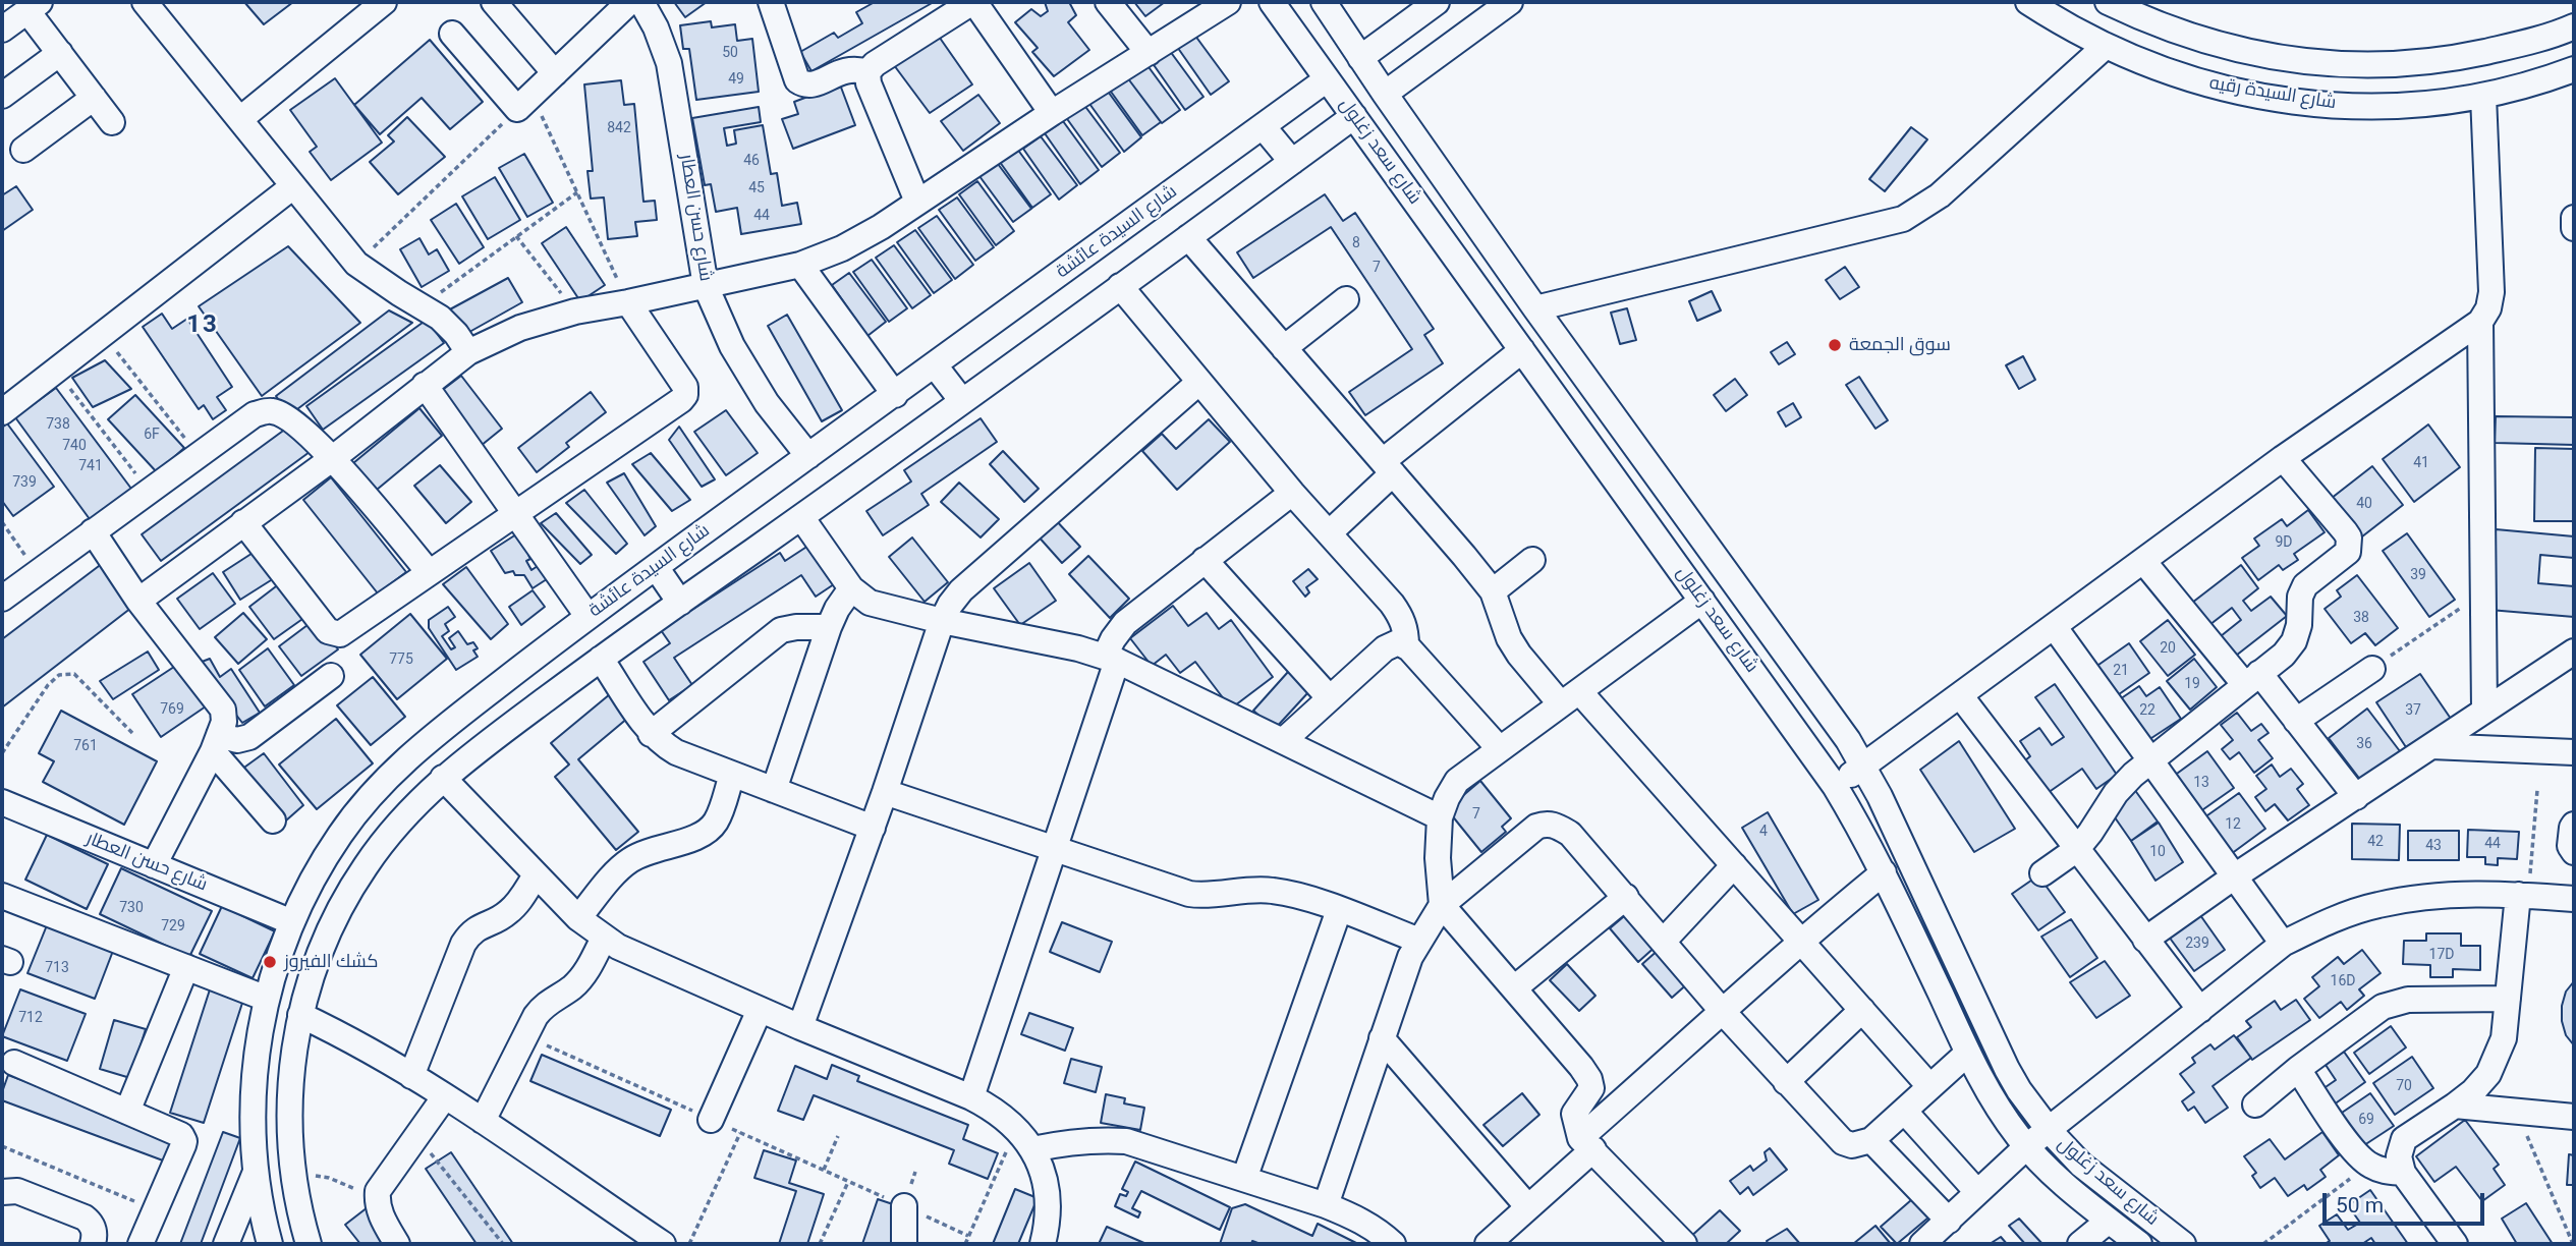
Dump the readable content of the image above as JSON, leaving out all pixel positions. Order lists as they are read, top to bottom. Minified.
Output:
{"streets":{"street":["شارع السيدة رقيه","شارع سعد زغلول","شارع حسن العطار","شارع السيدة عائشة"]},"crossings":[["شارع سعد زغلول","شارع السيدة عائشة"],["شارع حسن العطار","شارع السيدة عائشة"]],"districts":["13"],"places":["سوق الجمعة","كشك الفيروز"],"house_numbers":["50","49","842","46","45","44","8","7","738","6F","740","41","741","739","40","9D","39","38","20","775","21","19","769","22","37","36","761","13","7","12","4","42","44","43","10","730","729","239","17D","713","16D","712","70","69"],"scale_bar":"50 m"}
